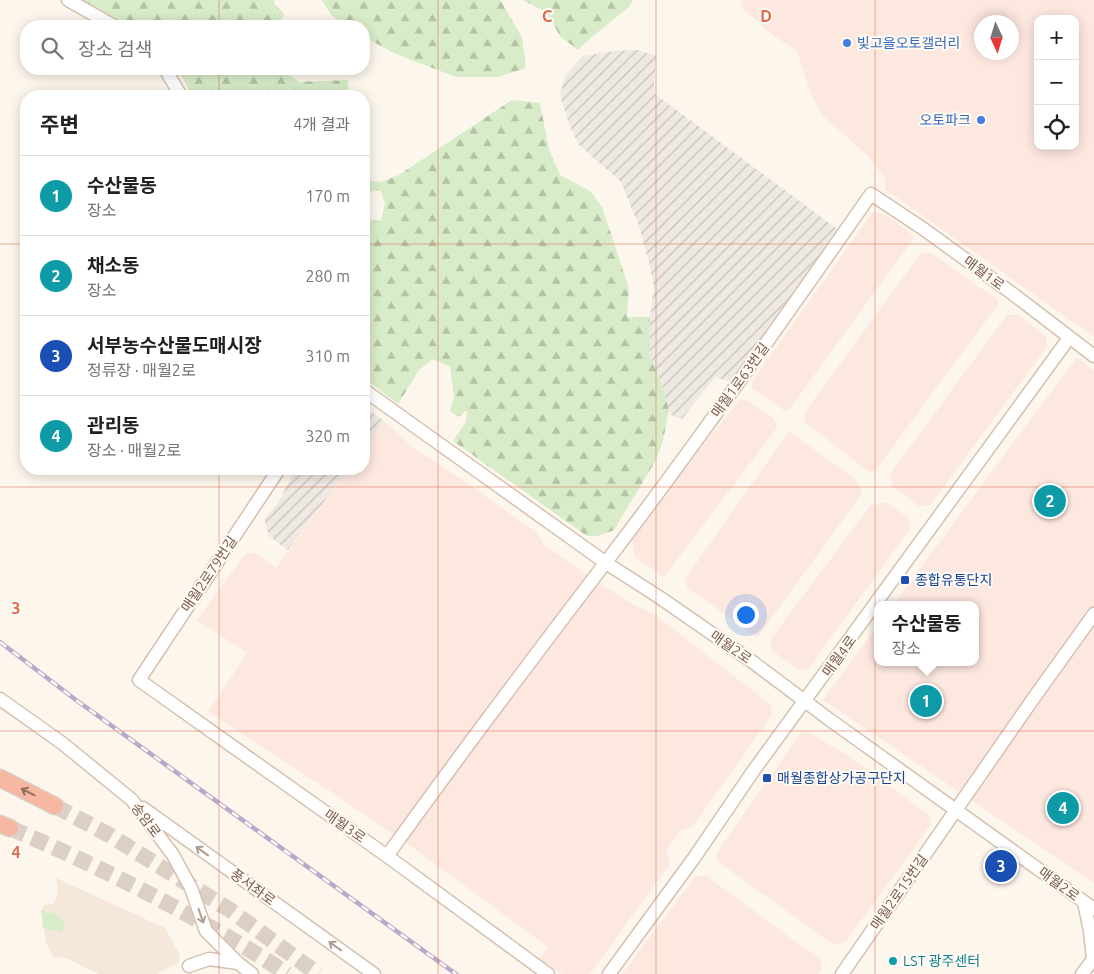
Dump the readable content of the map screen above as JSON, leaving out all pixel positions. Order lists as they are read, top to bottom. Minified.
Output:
{"streets":{"street":["매월1로","매월1로63번길","매월2로79번길","매월2로","매월4로","송암로","매월3로","풍서좌로","매월2로15번길"]},"crossings":[["매월1로","매월1로63번길"],["매월1로","매월4로"],["매월1로63번길","매월2로"],["매월1로63번길","매월3로"],["매월2로79번길","매월3로"],["매월2로","매월4로"],["매월2로","매월2로15번길"],["송암로","풍서좌로"]],"one_way":["송암로","풍서좌로"],"places":{"other":["빛고을오토갤러리","오토파크","LST 광주센터"],"transit":["종합유통단지","매월종합상가공구단지"]},"north":"bottom","page":{"map_buttons":["+","−"],"search":"장소 검색","heading":["주변","4개 결과"],"list":[{"mark":"1","name":"수산물동","note":"장소","value":"170 m"},{"mark":"2","name":"채소동","note":"장소","value":"280 m"},{"mark":"3","name":"서부농수산물도매시장","note":"정류장 · 매월2로","value":"310 m"},{"mark":"4","name":"관리동","note":"장소 · 매월2로","value":"320 m"}],"pins":["2","1","4","3"],"popup":["수산물동","장소"]},"grid":{"columns":["C","D"],"rows":["3","4"]}}
